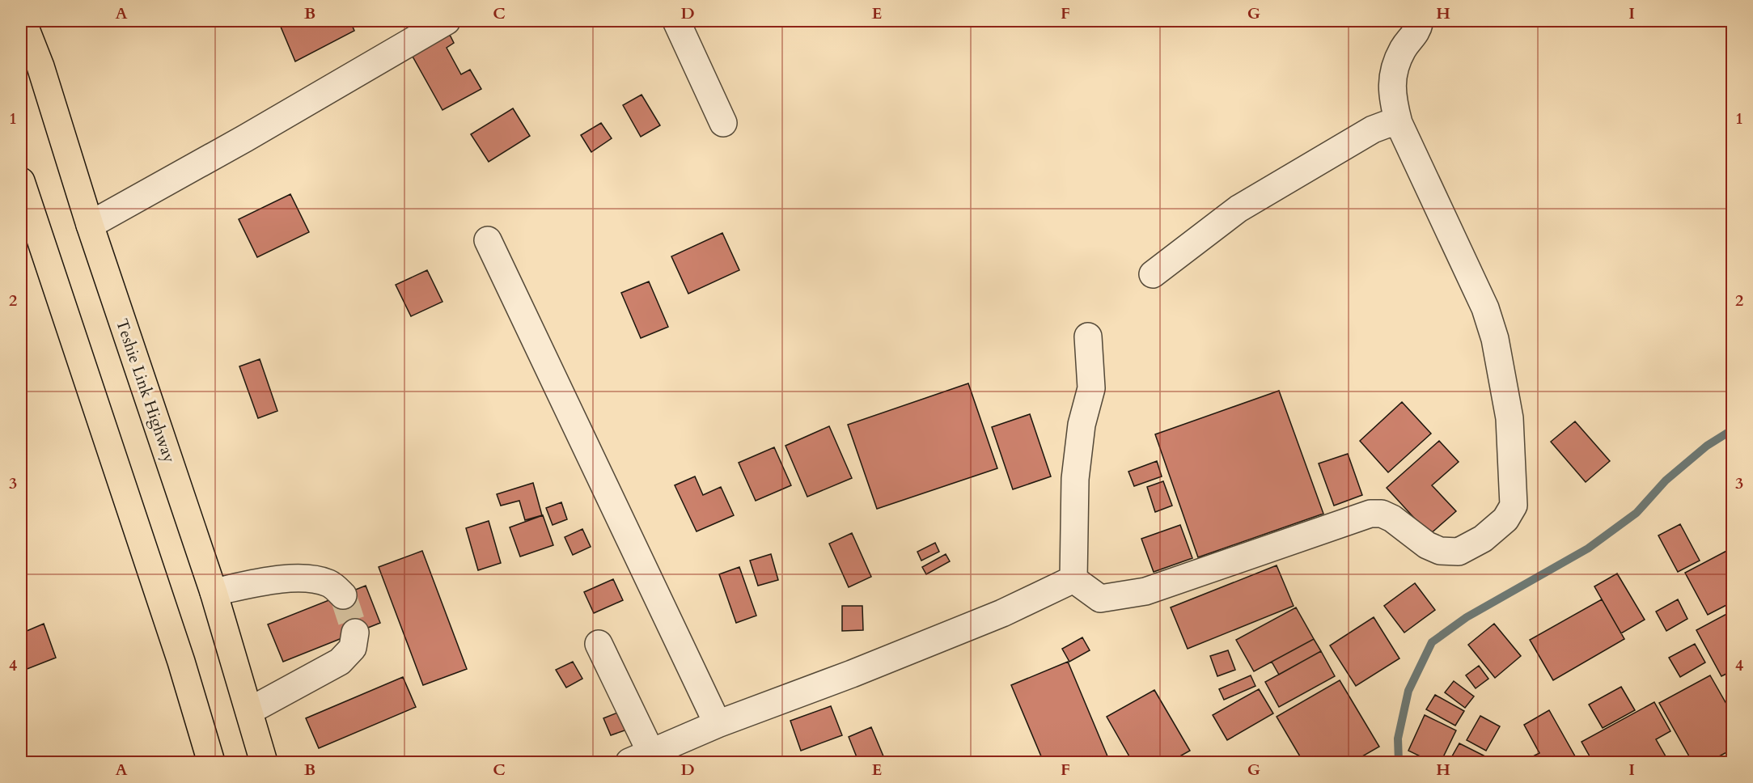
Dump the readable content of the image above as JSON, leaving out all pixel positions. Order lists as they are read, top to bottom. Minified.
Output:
{"streets":{"main road":["Teshie Link Highway"]},"grid":{"columns":["A","B","C","D","E","F","G","H","I"],"rows":["1","2","3","4"]}}
